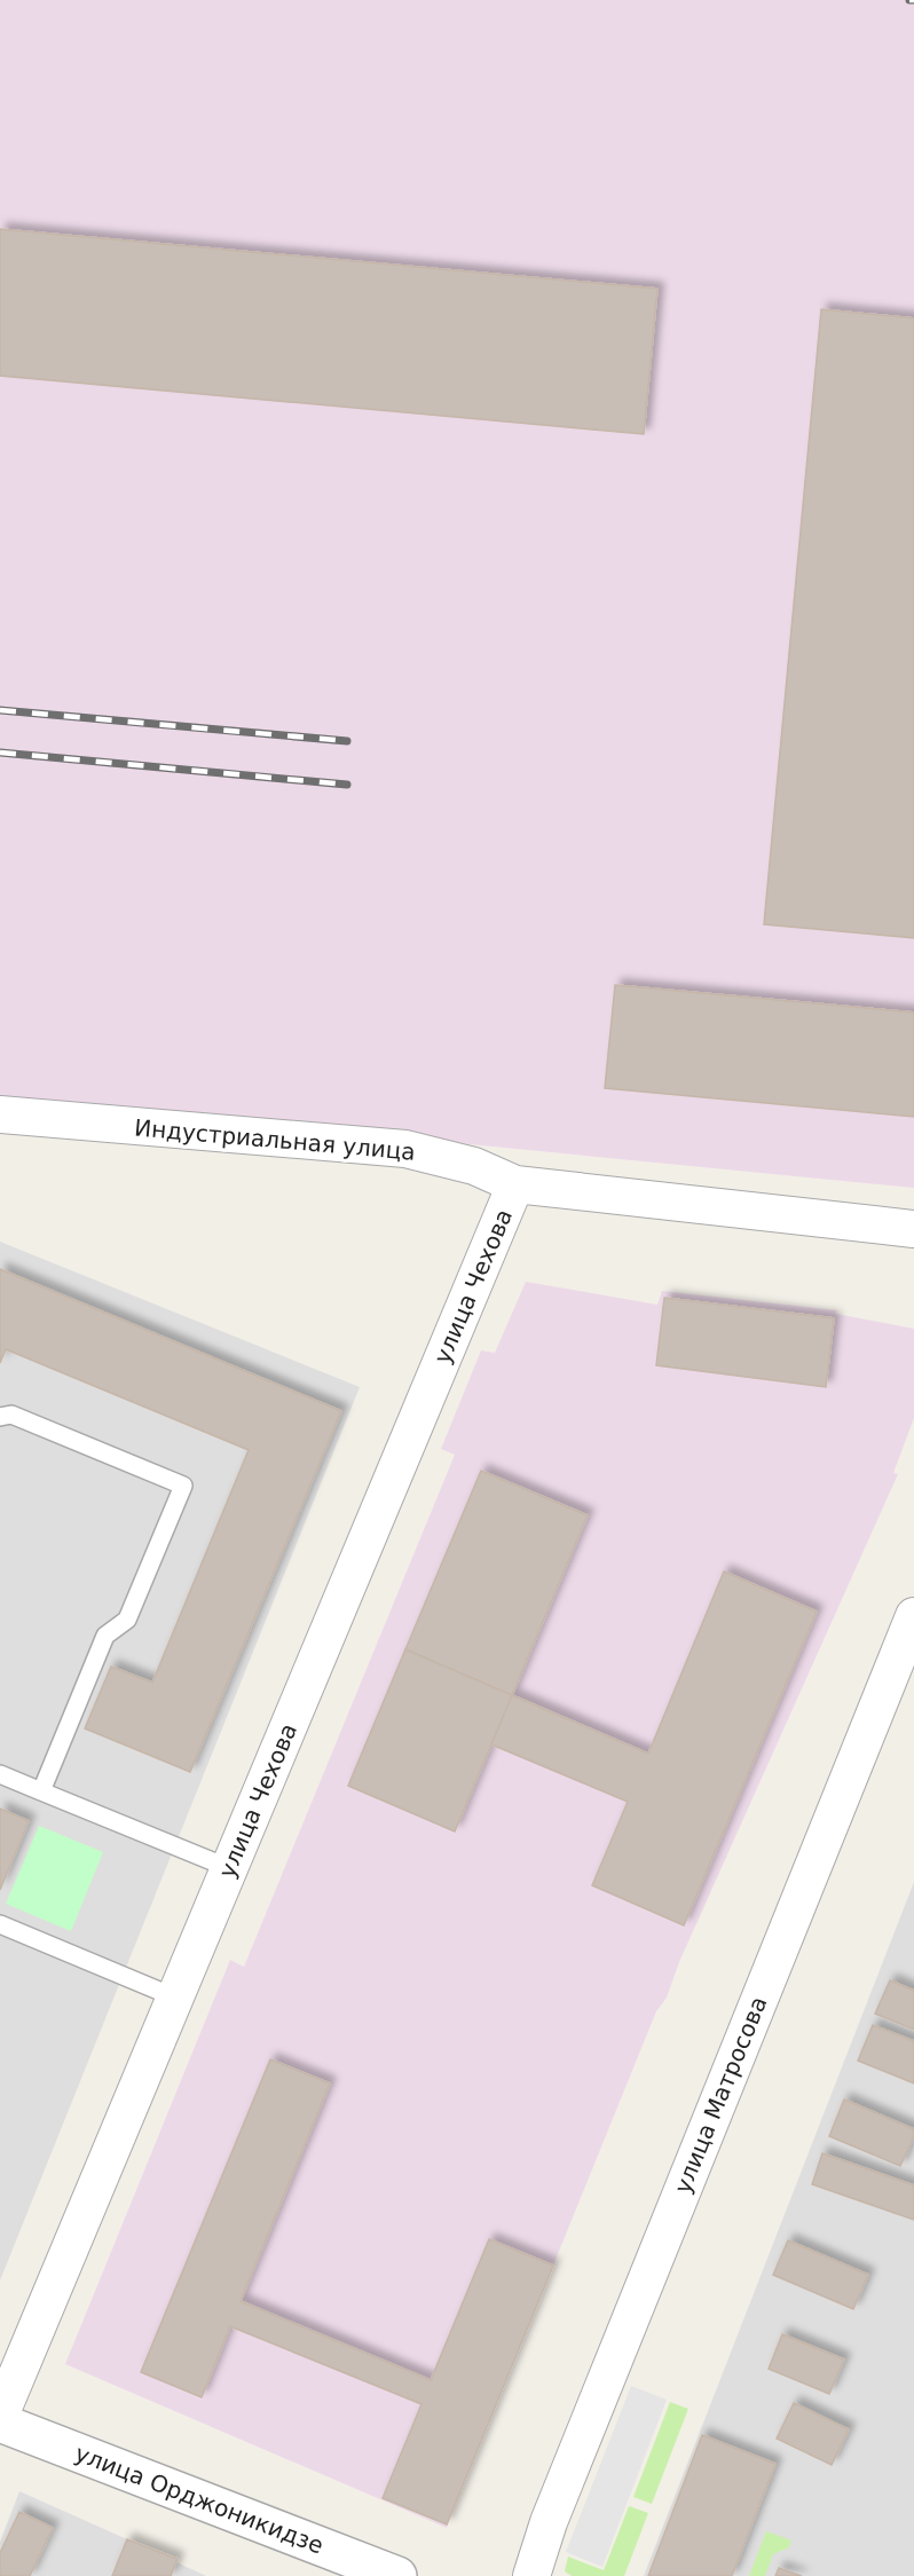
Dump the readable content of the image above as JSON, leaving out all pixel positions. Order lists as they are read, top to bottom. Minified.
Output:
{"streets":{"street":["Индустриальная улица","улица Чехова","улица Матросова","улица Орджоникидзе"]},"crossings":[["Индустриальная улица","улица Чехова"]]}
